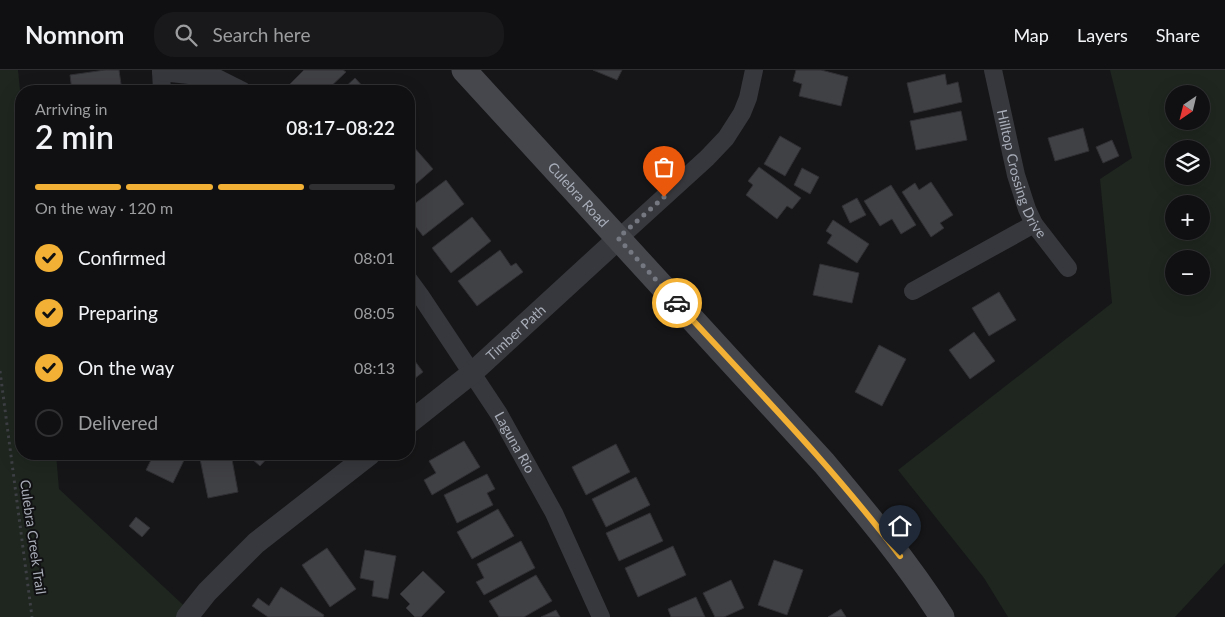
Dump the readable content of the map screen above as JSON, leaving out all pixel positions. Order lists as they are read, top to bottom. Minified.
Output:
{"streets":{"main road":["Culebra Road"],"street":["Hilltop Crossing Drive","Timber Path","Laguna Rio"],"path":["Culebra Creek Trail"]},"crossings":[["Culebra Road","Timber Path"],["Timber Path","Laguna Rio"]],"north":"bottom left","page":{"header":"Nomnom","search":"Search here","nav":["Map","Layers","Share"],"map_buttons":["+","−"],"heading":["2 min","Arriving in","08:17–08:22"],"bar":"On the way · 120 m","list":[["Confirmed","08:01"],["Preparing","08:05"],["On the way","08:13"],"Delivered"]}}
